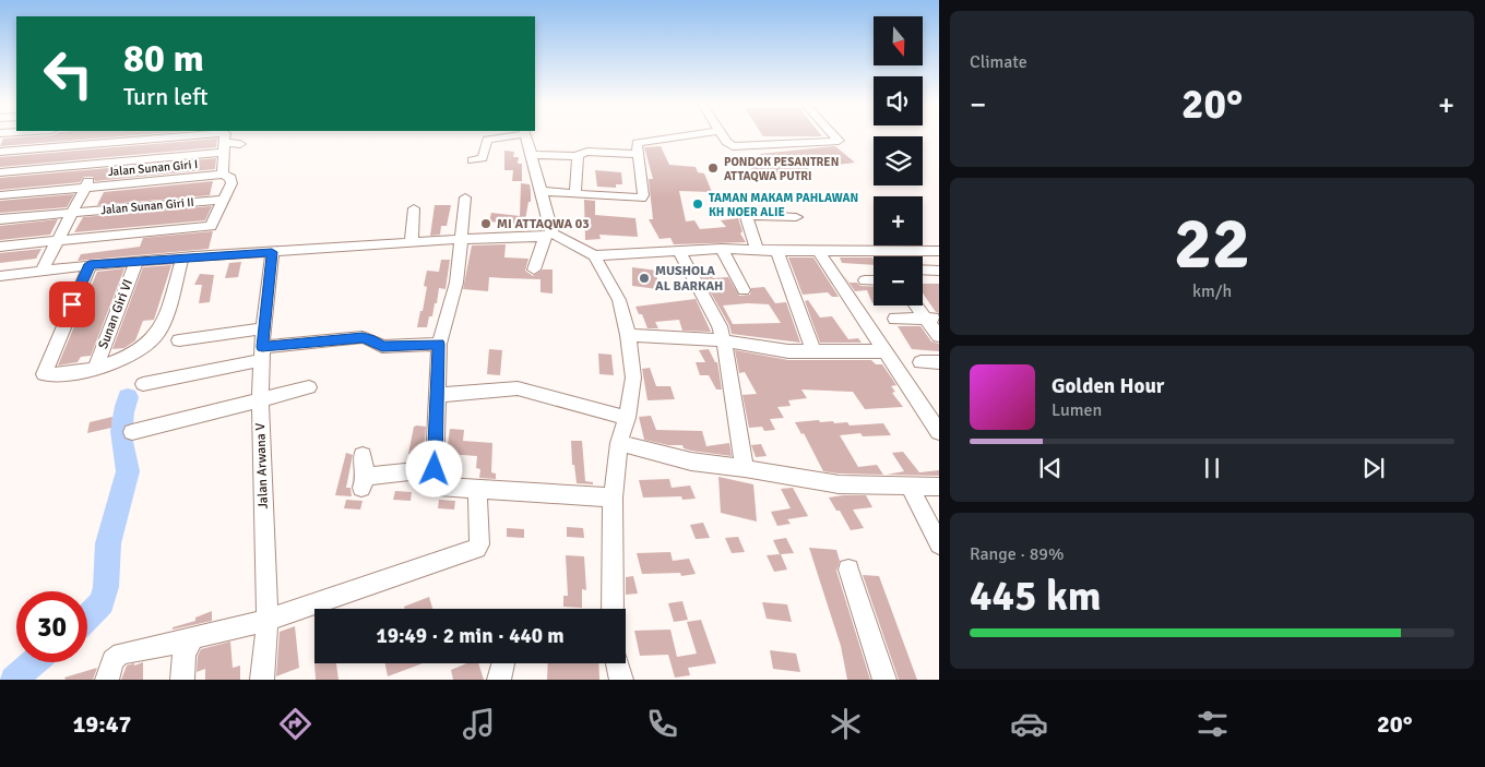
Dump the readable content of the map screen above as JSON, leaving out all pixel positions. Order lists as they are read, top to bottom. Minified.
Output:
{"streets":{"street":["Jalan Sunan Giri I","Jalan Sunan Giri II","Sunan Giri VI","Jalan Arwana V"]},"places":["PONDOK PESANTREN ATTAQWA PUTRI","TAMAN MAKAM PAHLAWAN KH NOER ALIE","MI ATTAQWA 03","MUSHOLA AL BARKAH"],"north":"bottom","page":{"tile":["Climate",["22","km/h"],["Range · 89%","445 km"]],"map_buttons":["+","−"],"turn":["80 m","Turn left"],"heat":["−","20°","+"],"song":["Golden Hour","Lumen"],"limit":"30","trip":"19:49 · 2 min · 440 m","tabs":["19:47","20°"]}}
